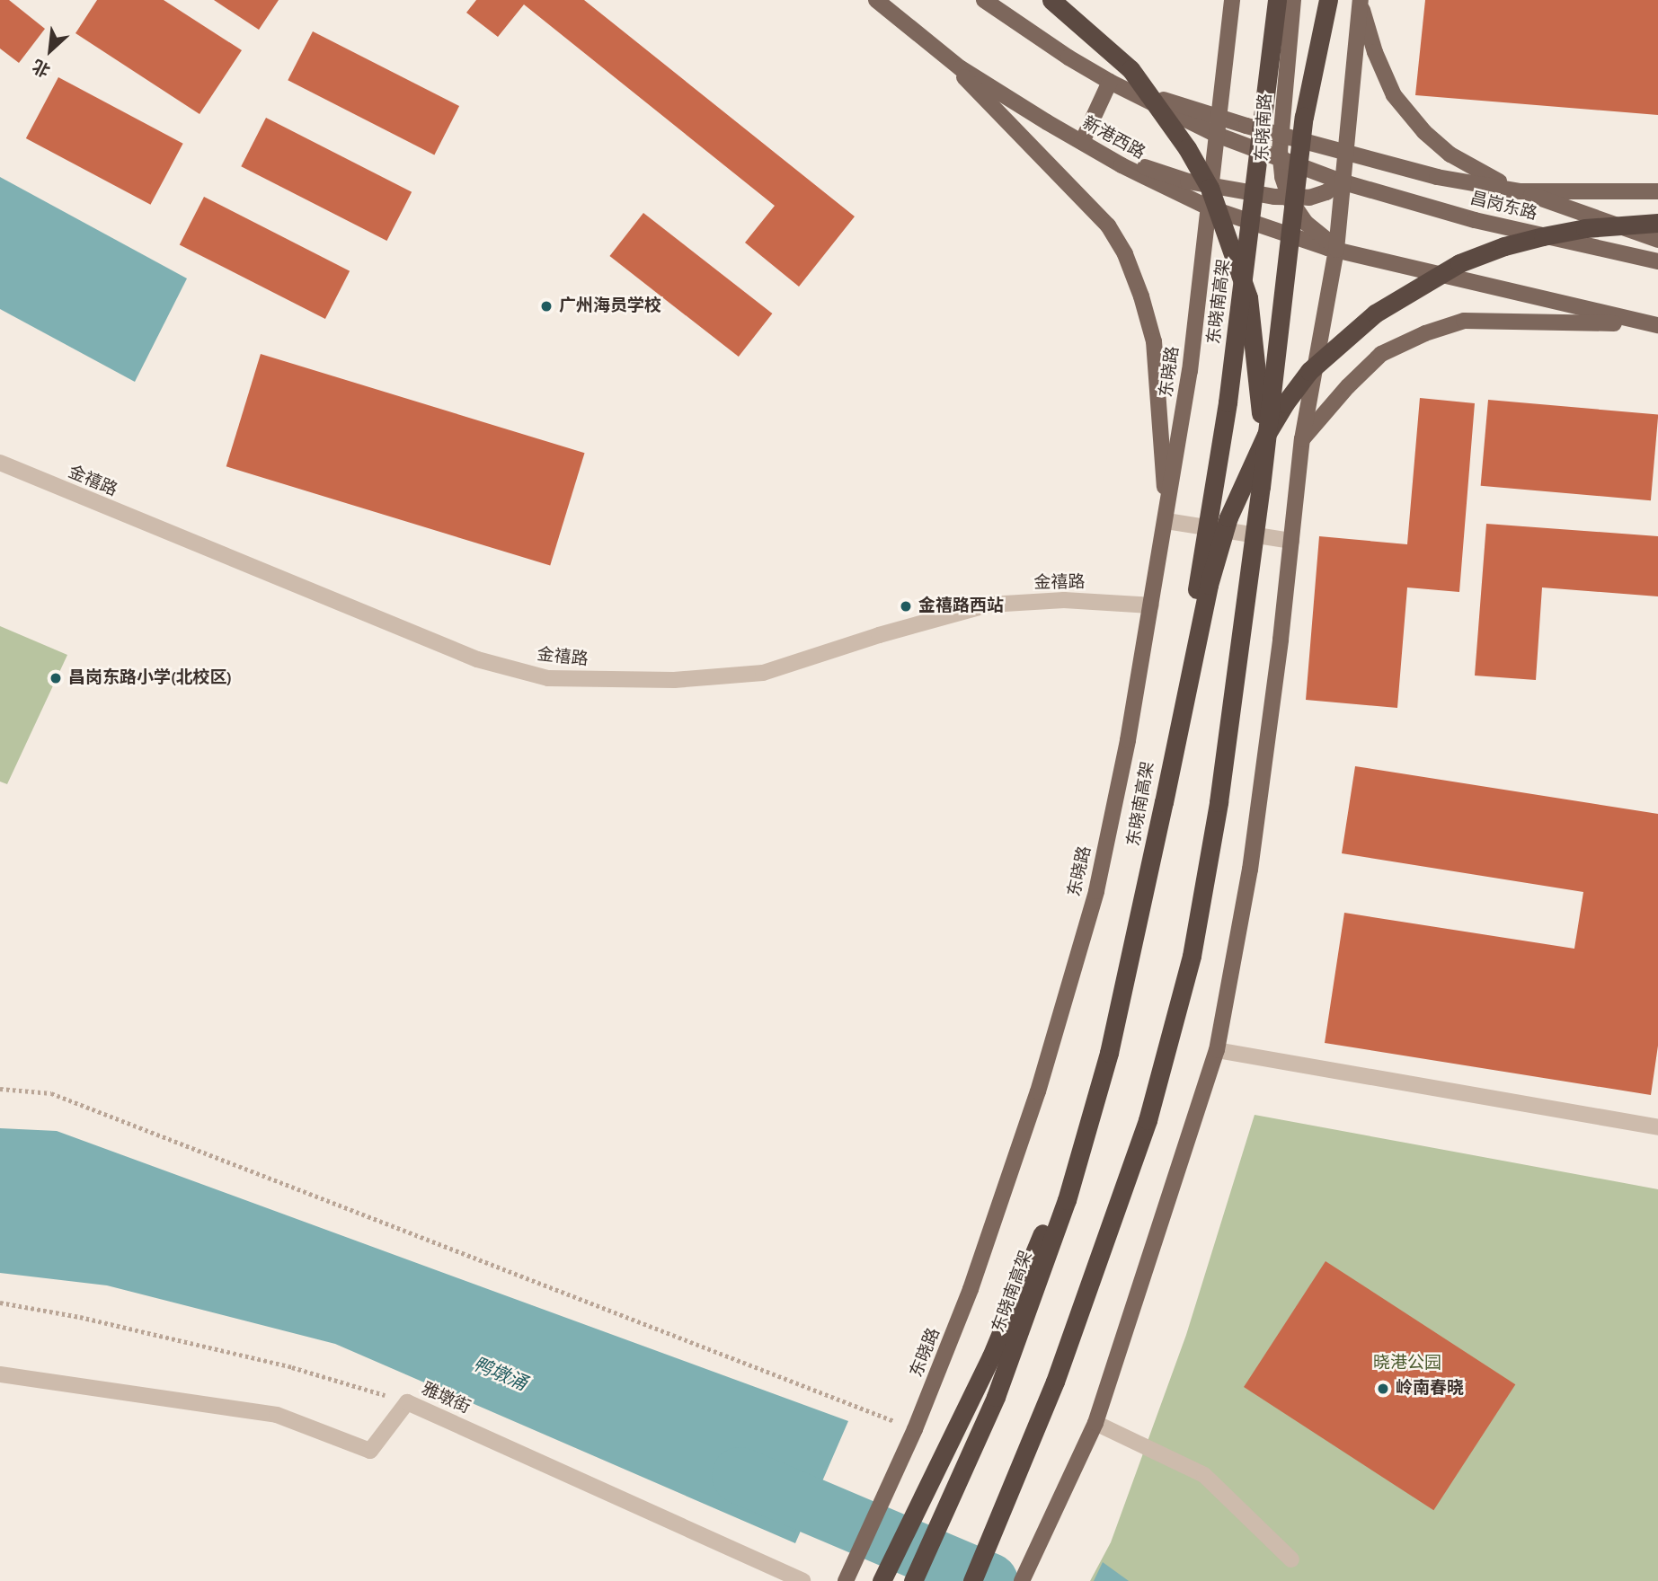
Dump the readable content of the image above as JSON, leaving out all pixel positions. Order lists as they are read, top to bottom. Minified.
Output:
{"streets":{"highway":["东晓南高架"],"main road":["东晓南路","新港西路","昌岗东路","东晓路"],"street":["金禧路","雅墩街"]},"crossings":[["东晓南路","新港西路"],["新港西路","东晓路"],["东晓路","金禧路"]],"water":["鸭墩涌"],"parks":["晓港公园"],"places":["广州海员学校","金禧路西站","昌岗东路小学(北校区)","岭南春晓"],"north":"bottom left"}
